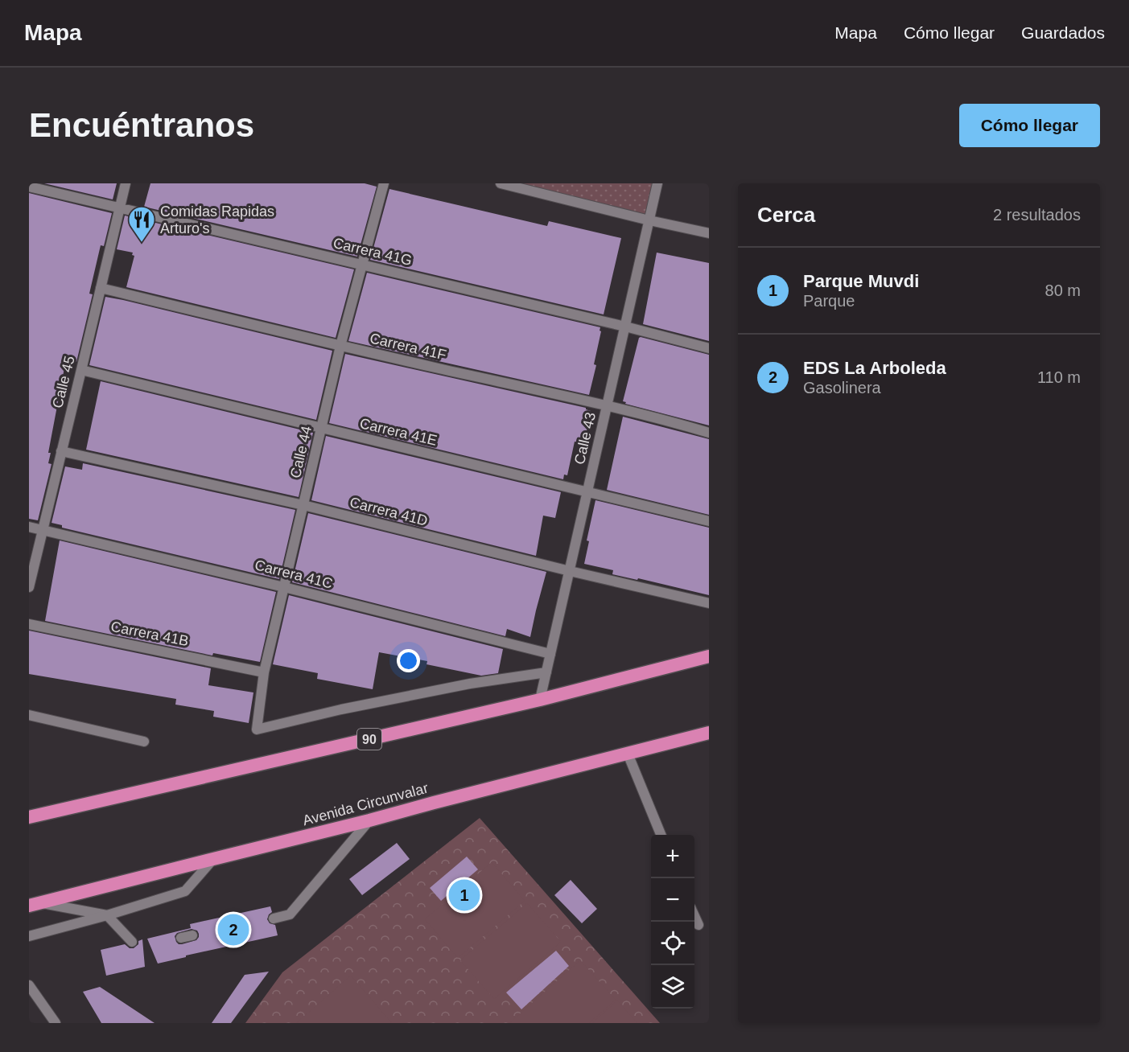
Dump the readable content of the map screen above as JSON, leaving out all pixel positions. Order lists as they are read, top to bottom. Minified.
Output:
{"streets":{"highway":["90","Avenida Circunvalar"],"street":["Carrera 41G","Carrera 41F","Calle 45","Carrera 41E","Calle 43","Calle 44","Carrera 41D","Carrera 41C","Carrera 41B"]},"crossings":[["Carrera 41G","Calle 45"],["Carrera 41G","Calle 43"],["Carrera 41G","Calle 44"],["Carrera 41F","Calle 45"],["Carrera 41F","Calle 43"],["Carrera 41F","Calle 44"],["Calle 45","Carrera 41E"],["Calle 45","Carrera 41D"],["Calle 45","Carrera 41C"],["Carrera 41E","Calle 43"],["Carrera 41E","Calle 44"],["Calle 43","Calle 44"],["Calle 43","Carrera 41D"],["Calle 43","Carrera 41C"],["Calle 43","90"],["Calle 44","Carrera 41D"],["Calle 44","Carrera 41C"],["Calle 44","Carrera 41B"]],"places":{"restaurant":["Comidas Rapidas Arturo's"]},"page":{"header":"Mapa","nav":["Mapa","Cómo llegar","Guardados"],"buttons":"Cómo llegar","title":"Encuéntranos","heading":["Cerca","2 resultados"],"list":[{"mark":"1","name":"Parque Muvdi","note":"Parque","value":"80 m"},{"mark":"2","name":"EDS La Arboleda","note":"Gasolinera","value":"110 m"}],"map_buttons":["+","−"],"pins":["1","2"]}}
